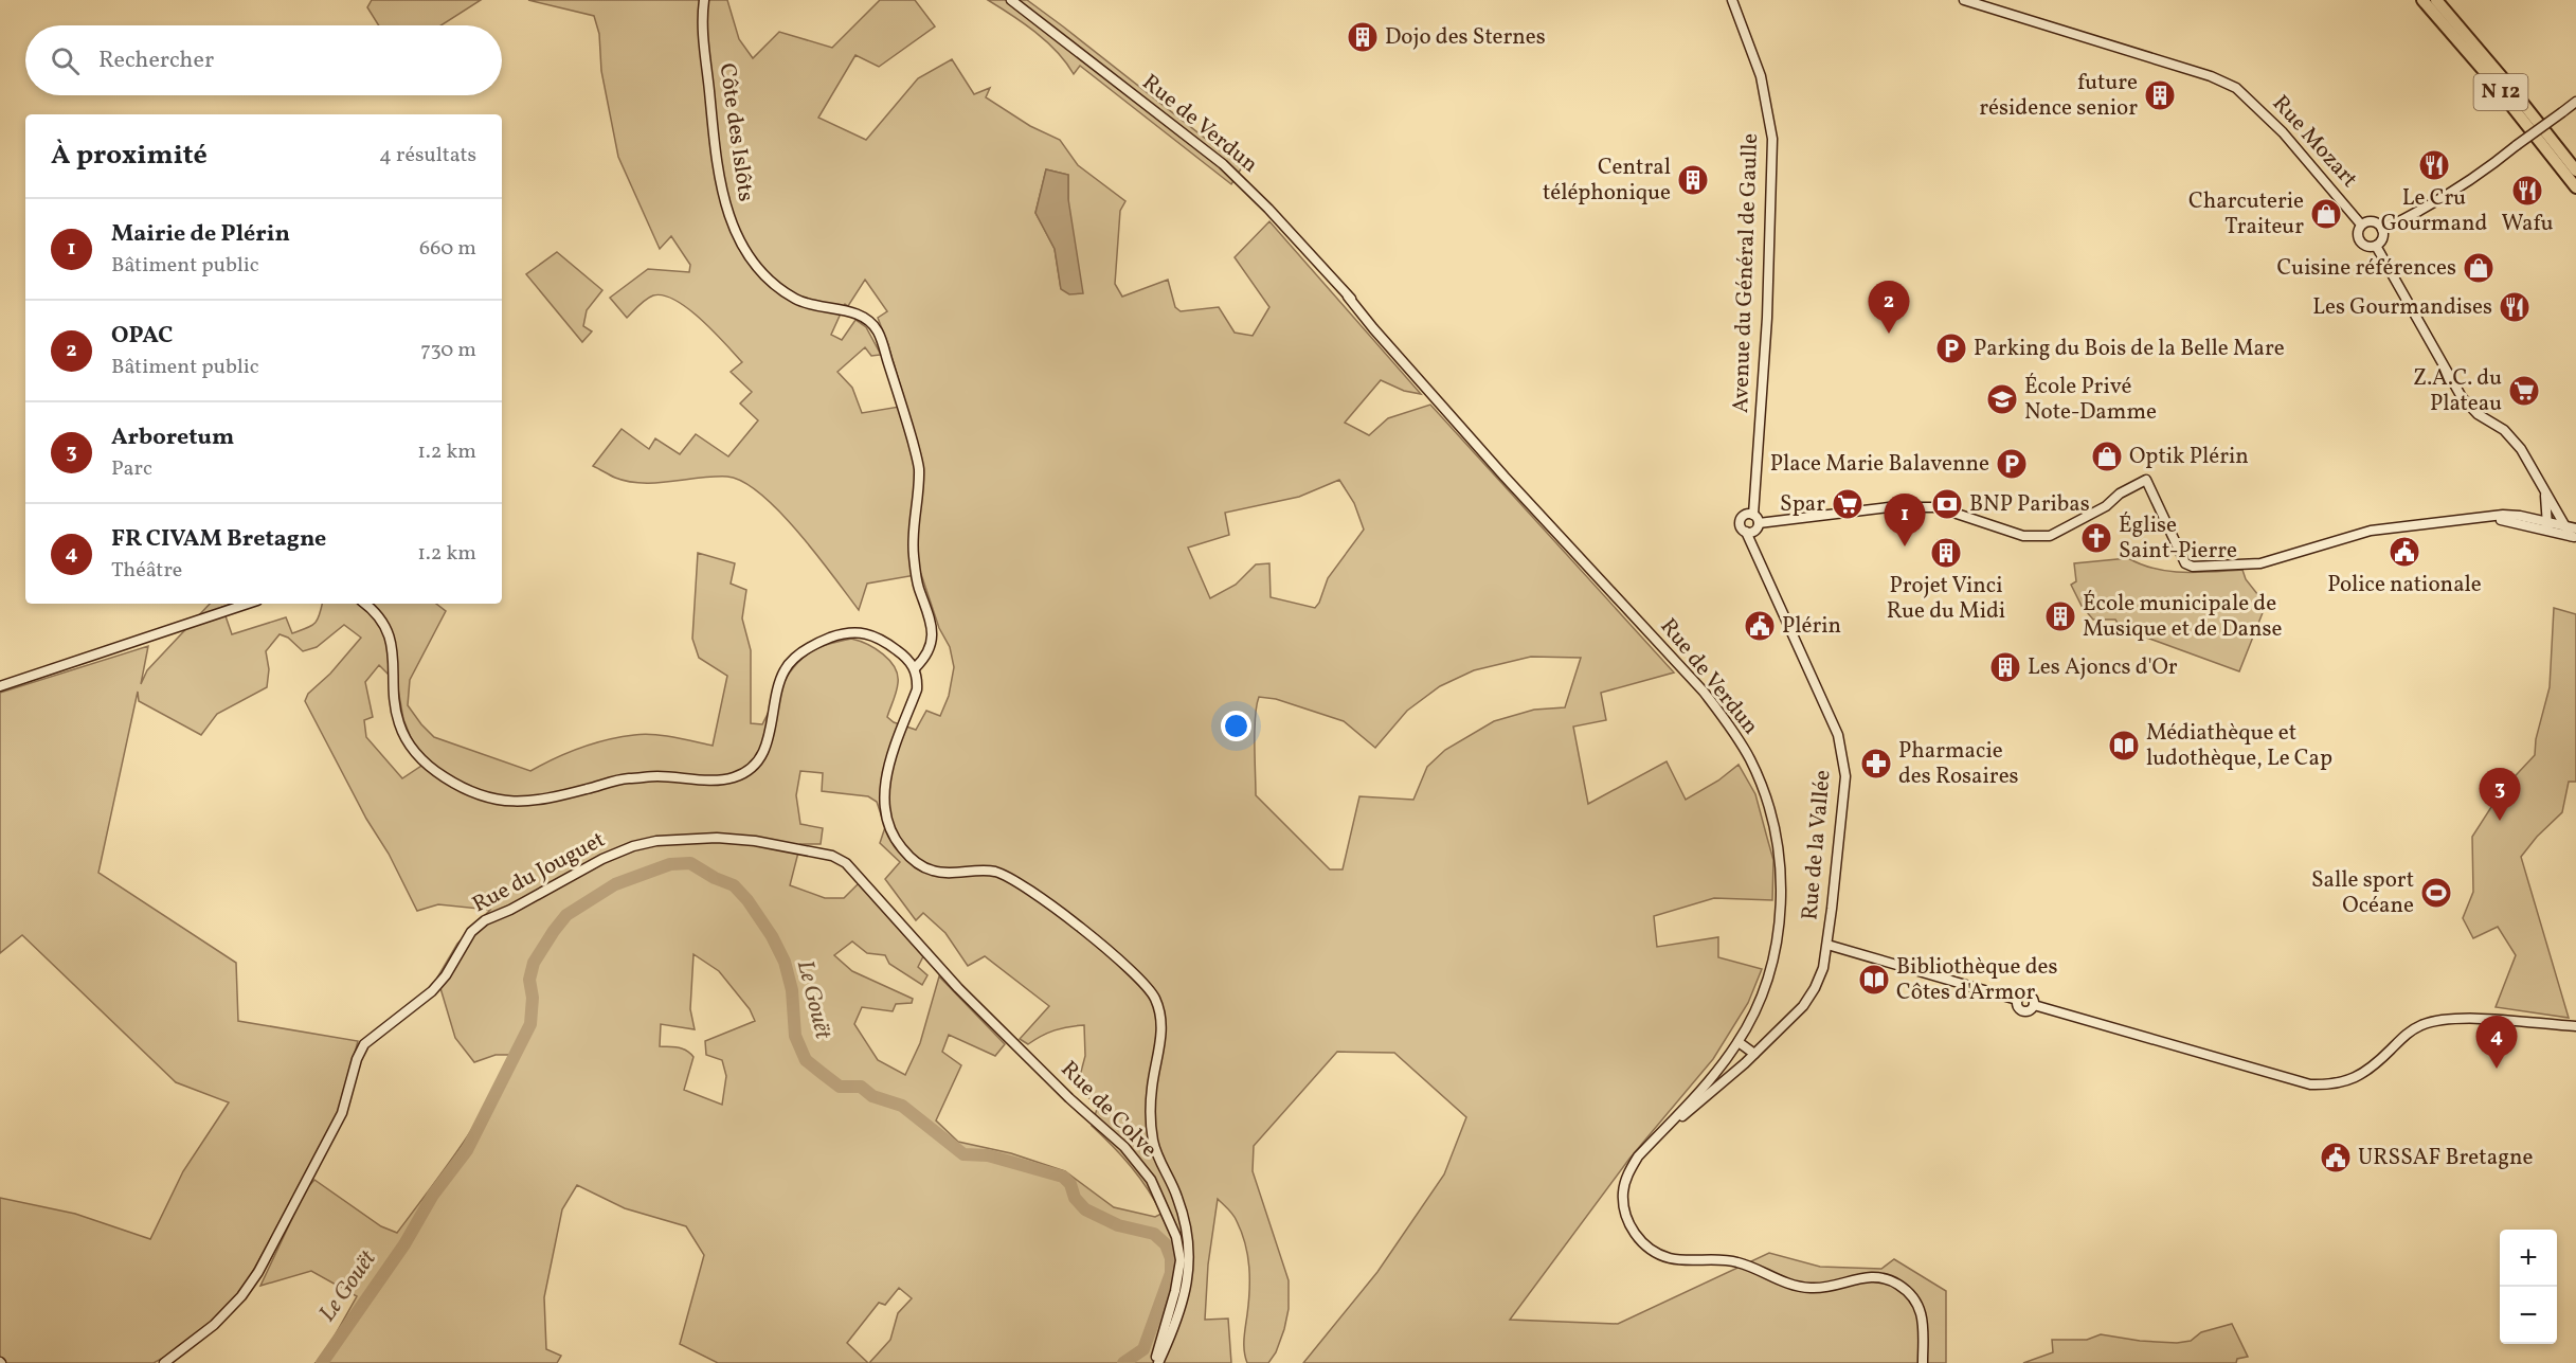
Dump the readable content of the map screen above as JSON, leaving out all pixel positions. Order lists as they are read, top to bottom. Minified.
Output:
{"streets":{"highway":["N 12"],"street":["Rue de Verdun","Côte des Islôts","Rue Mozart","Avenue du Général de Gaulle","Rue de la Vallée","Rue du Jouguet","Rue de Colve"]},"crossings":[["Rue de Verdun","Rue de la Vallée"],["Rue du Jouguet","Rue de Colve"]],"water":["Le Gouët"],"places":{"building":["Dojo des Sternes","future résidence senior","Central téléphonique","Projet Vinci Rue du Midi","École municipale de Musique et de Danse","Les Ajoncs d'Or"],"restaurant":["Le Cru Gourmand","Wafu","Les Gourmandises"],"shop":["Charcuterie Traiteur","Cuisine références","Optik Plérin"],"parking":["Parking du Bois de la Belle Mare","Place Marie Balavenne"],"supermarket":["Z.A.C. du Plateau","Spar"],"school or university":["École Privé Note-Damme"],"bank":["BNP Paribas"],"church":["Église Saint-Pierre"],"public building":["Police nationale","Plérin","URSSAF Bretagne"],"library":["Médiathèque et ludothèque, Le Cap","Bibliothèque des Côtes d'Armor"],"pharmacy":["Pharmacie des Rosaires"],"sports":["Salle sport Océane"]},"page":{"search":"Rechercher","heading":["À proximité","4 résultats"],"list":[{"mark":"1","name":"Mairie de Plérin","note":"Bâtiment public","value":"660 m"},{"mark":"2","name":"OPAC","note":"Bâtiment public","value":"730 m"},{"mark":"3","name":"Arboretum","note":"Parc","value":"1.2 km"},{"mark":"4","name":"FR CIVAM Bretagne","note":"Théâtre","value":"1.2 km"}],"pins":["2","1","3","4"],"map_buttons":["+","−"]}}
